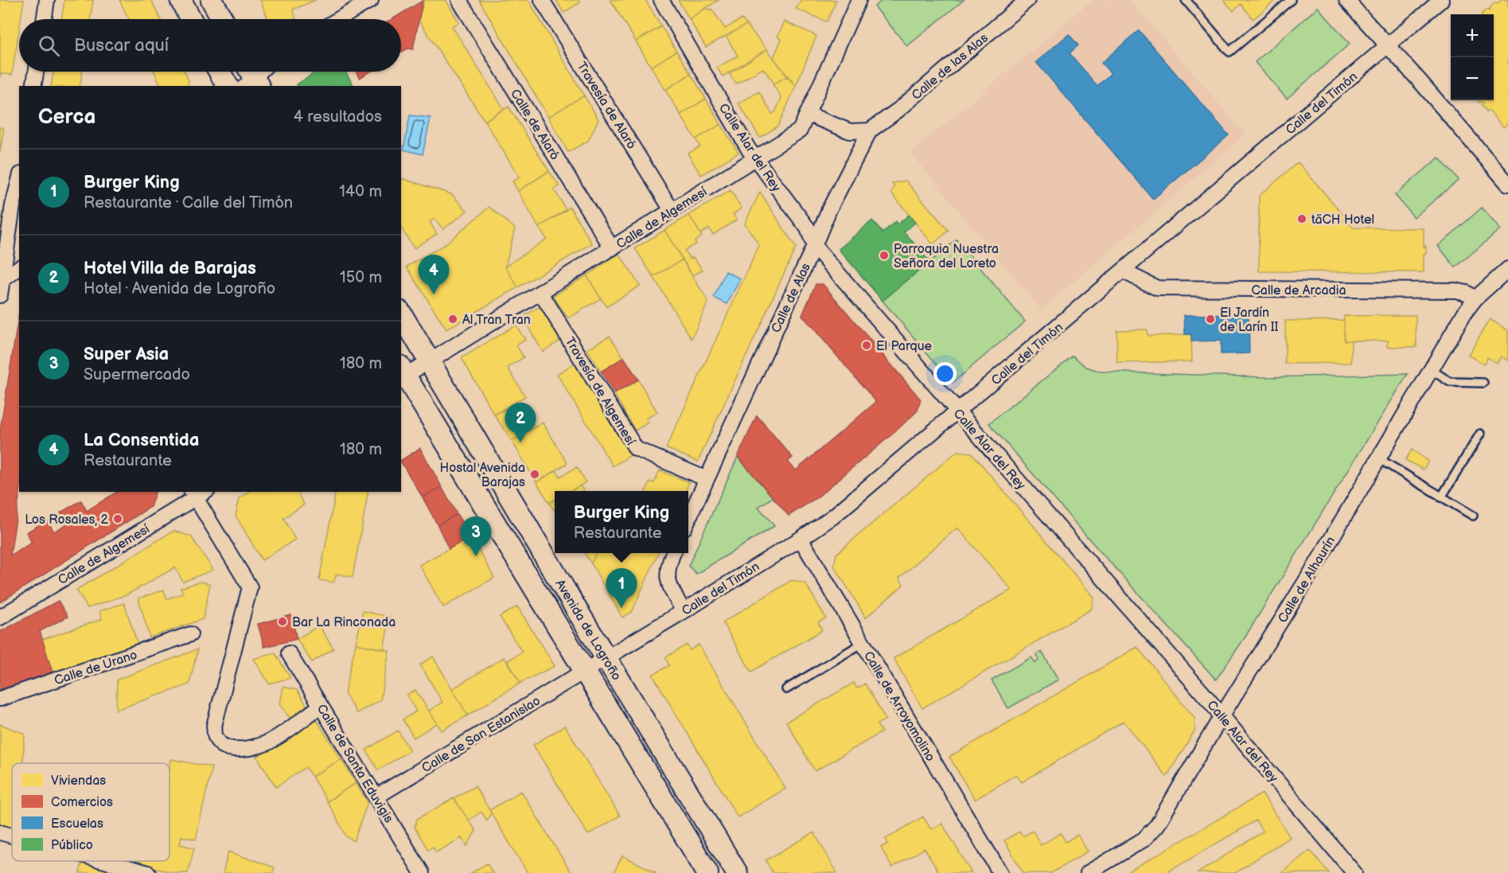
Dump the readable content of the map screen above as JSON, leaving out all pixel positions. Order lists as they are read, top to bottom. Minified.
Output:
{"streets":{"main road":["Avenida de Logroño"],"street":["Calle de las Alas","Calle del Timón","Travesía de Alaró","Calle de Alaró","Calle Alar del Rey","Calle de Algemesí","Calle de Arcadia","Calle de Alas","Travesía de Algemesí","Calle de Alhaurín","Calle de Urano","Calle de Arroyomolino","Calle de San Estanislao","Calle de Santa Eduvigis"]},"crossings":[["Calle de las Alas","Calle de Alas"],["Calle del Timón","Calle Alar del Rey"],["Calle del Timón","Calle de Arcadia"],["Calle del Timón","Avenida de Logroño"],["Calle del Timón","Calle de Arroyomolino"],["Calle del Timón","Calle de San Estanislao"],["Travesía de Alaró","Calle de Algemesí"],["Calle de Alaró","Calle de Algemesí"],["Calle Alar del Rey","Calle de Algemesí"],["Calle Alar del Rey","Calle de Alas"],["Calle Alar del Rey","Calle de Alhaurín"],["Calle de Algemesí","Travesía de Algemesí"],["Calle de Algemesí","Avenida de Logroño"],["Calle de Arcadia","Calle de Alhaurín"],["Calle de Alas","Travesía de Algemesí"],["Avenida de Logroño","Calle de San Estanislao"],["Calle de San Estanislao","Calle de Santa Eduvigis"]],"places":["täCH Hotel","Parroquia Nuestra Señora del Loreto","Al Tran Tran","El Jardín de Larín II","El Parque","Hostal Avenida Barajas","Los Rosales, 2","Bar La Rinconada"],"legend":["Viviendas","Comercios","Escuelas","Público"],"page":{"map_buttons":["+","−"],"search":"Buscar aquí","heading":["Cerca","4 resultados"],"list":[{"mark":"1","name":"Burger King","note":"Restaurante · Calle del Timón","value":"140 m"},{"mark":"2","name":"Hotel Villa de Barajas","note":"Hotel · Avenida de Logroño","value":"150 m"},{"mark":"3","name":"Super Asia","note":"Supermercado","value":"180 m"},{"mark":"4","name":"La Consentida","note":"Restaurante","value":"180 m"}],"pins":["4","2","3","1"],"popup":["Burger King","Restaurante"]}}
